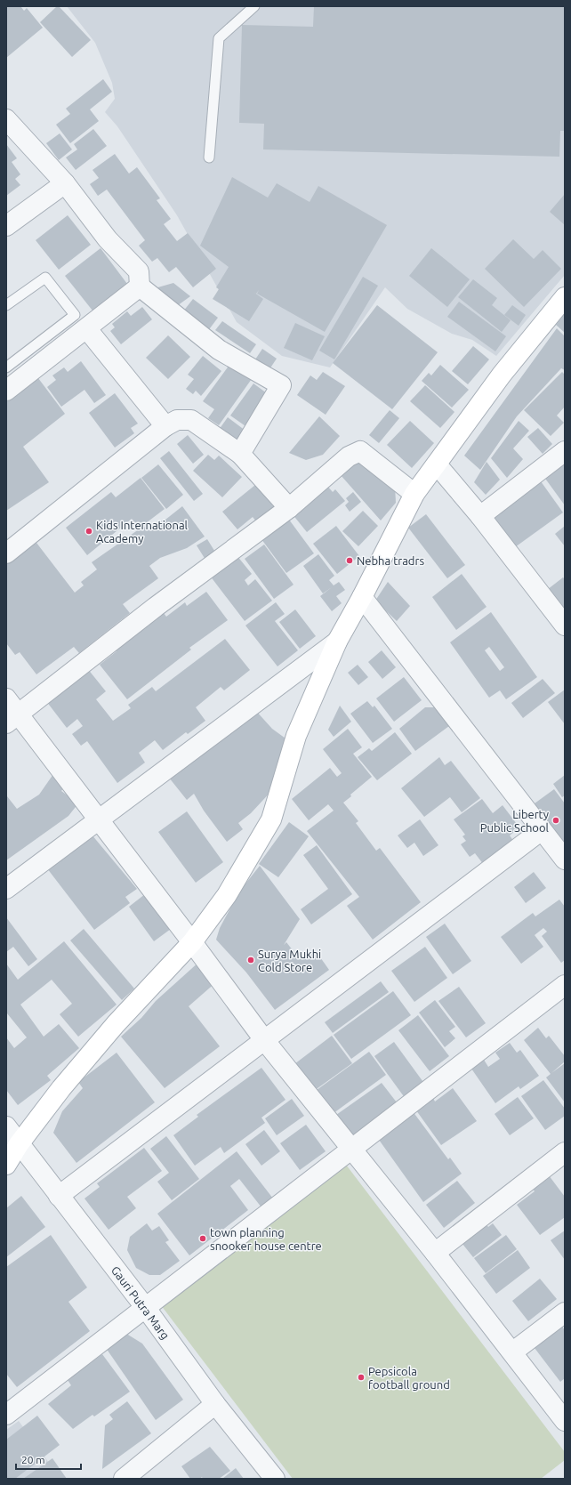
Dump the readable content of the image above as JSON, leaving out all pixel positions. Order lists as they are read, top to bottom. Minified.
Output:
{"streets":{"street":["Gauri Putra Marg"]},"places":["Kids International Academy","Nebha tradrs","Liberty Public School","Surya Mukhi Cold Store","town planning snooker house centre","Pepsicola football ground"],"scale_bar":"20 m"}
